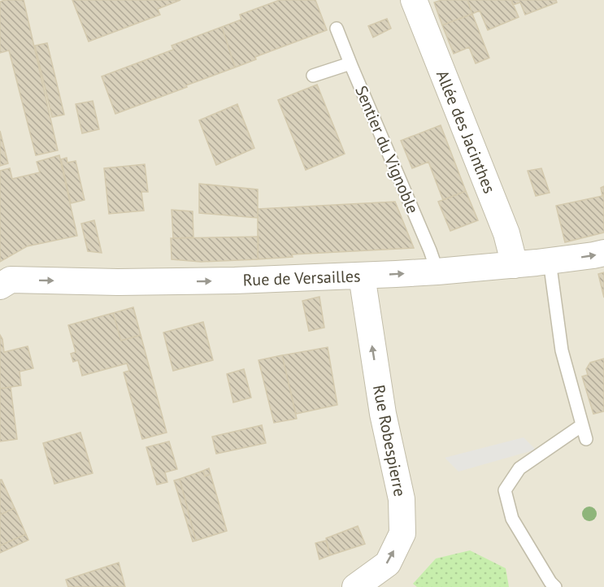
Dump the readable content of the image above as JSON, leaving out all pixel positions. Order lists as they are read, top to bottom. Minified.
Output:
{"streets":{"street":["Allée des Jacinthes","Rue de Versailles","Rue Robespierre"],"lane":["Sentier du Vignoble"]},"crossings":[["Allée des Jacinthes","Rue de Versailles"],["Sentier du Vignoble","Rue de Versailles"],["Rue de Versailles","Rue Robespierre"]],"one_way":["Rue de Versailles","Rue Robespierre"]}
